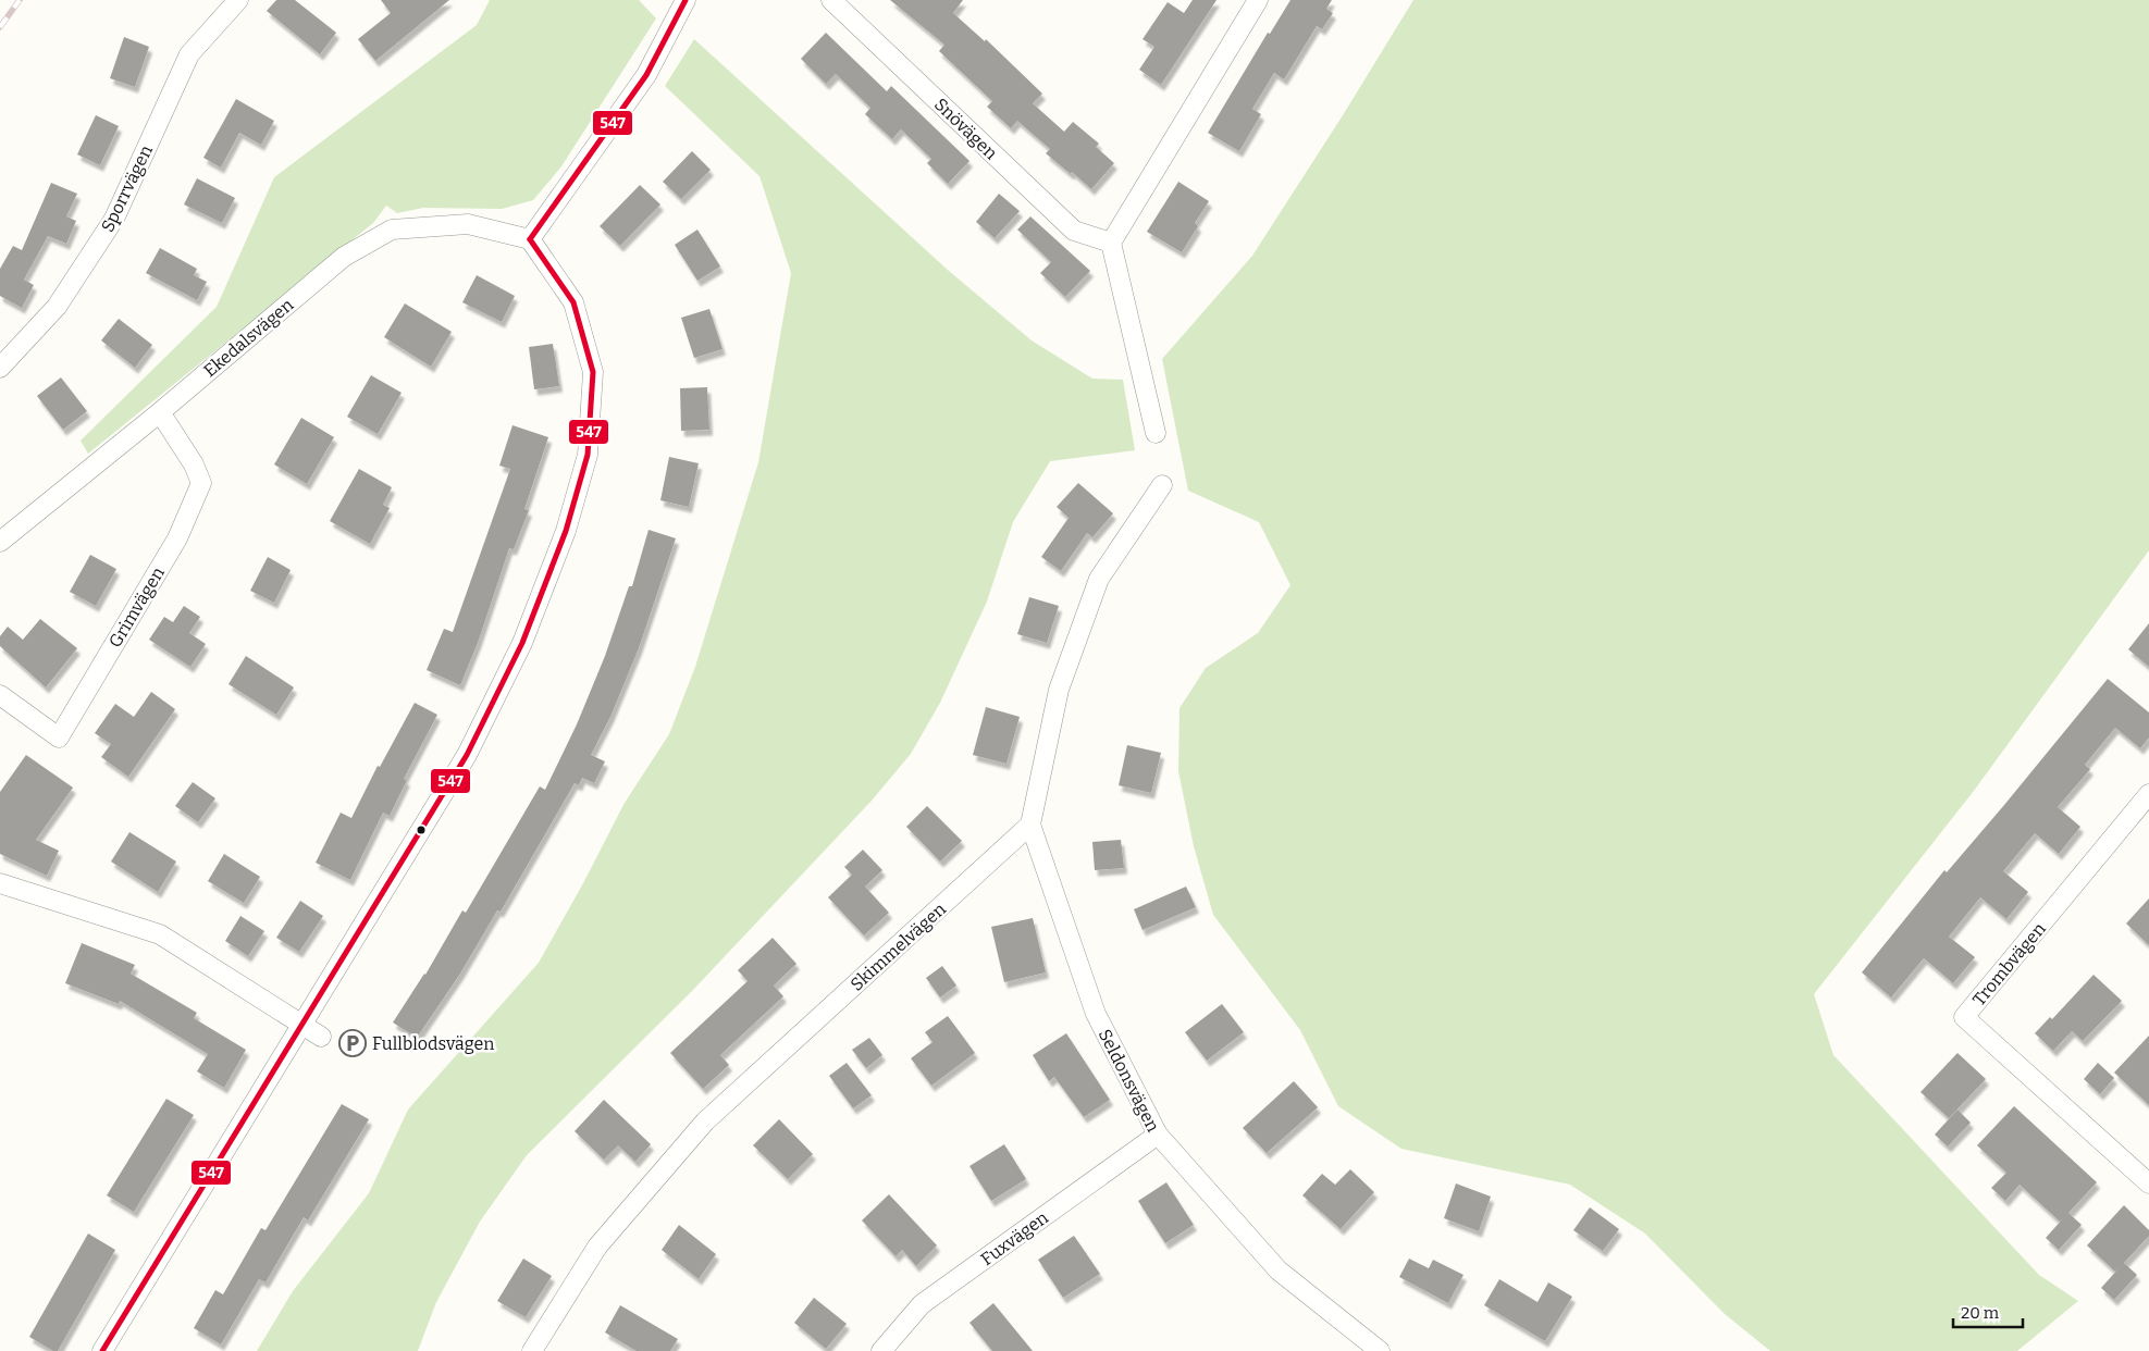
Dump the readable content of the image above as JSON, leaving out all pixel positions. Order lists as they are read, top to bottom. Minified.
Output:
{"streets":{"street":["Snövägen","Sporrvägen","Ekedalsvägen","Grimvägen","Skimmelvägen","Trombvägen","Seldonsvägen","Fuxvägen"]},"crossings":[["Ekedalsvägen","Grimvägen"],["Skimmelvägen","Seldonsvägen"],["Seldonsvägen","Fuxvägen"]],"places":{"parking":["Fullblodsvägen"]},"lines":["transit line 547"],"scale_bar":"20 m"}
